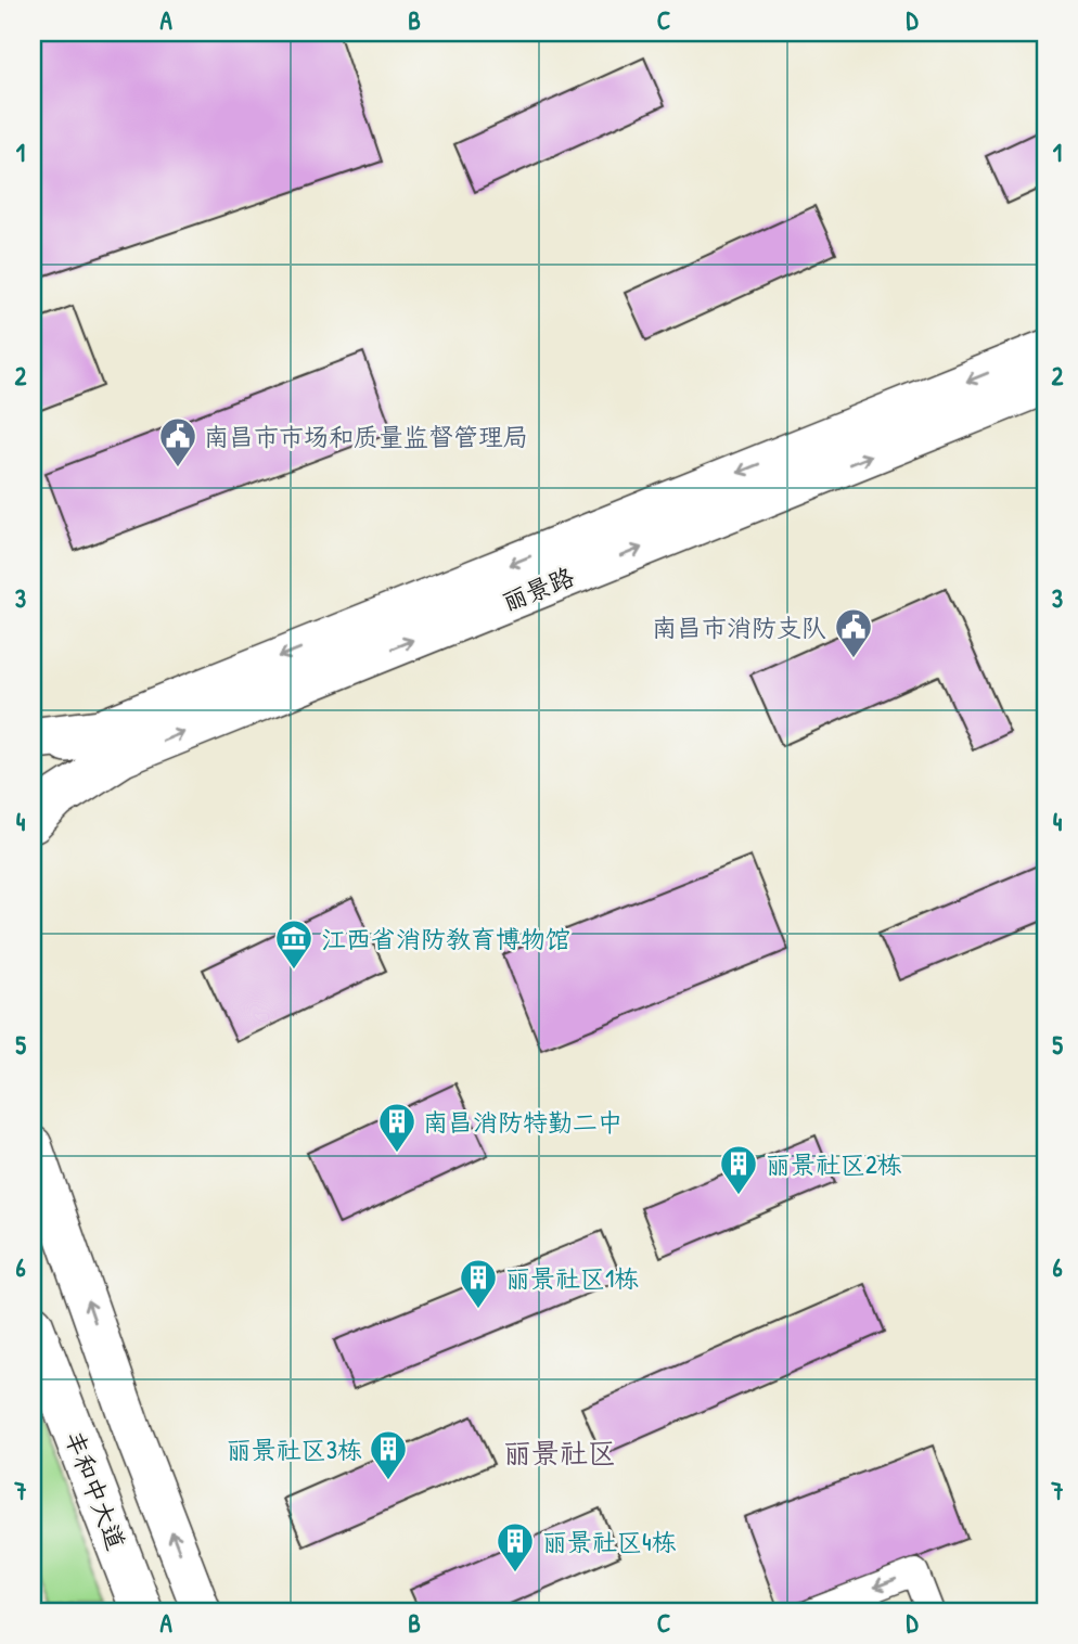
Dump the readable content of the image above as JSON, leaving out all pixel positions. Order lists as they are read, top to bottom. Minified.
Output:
{"streets":{"main road":["丰和中大道"],"street":["丽景路"]},"districts":["丽景社区"],"places":{"public building":["南昌市市场和质量监督管理局","南昌市消防支队"],"museum":["江西省消防教育博物馆"],"building":["南昌消防特勤二中","丽景社区2栋","丽景社区1栋","丽景社区3栋","丽景社区4栋"]},"grid":{"columns":["A","B","C","D"],"rows":["1","2","3","4","5","6","7"]}}
